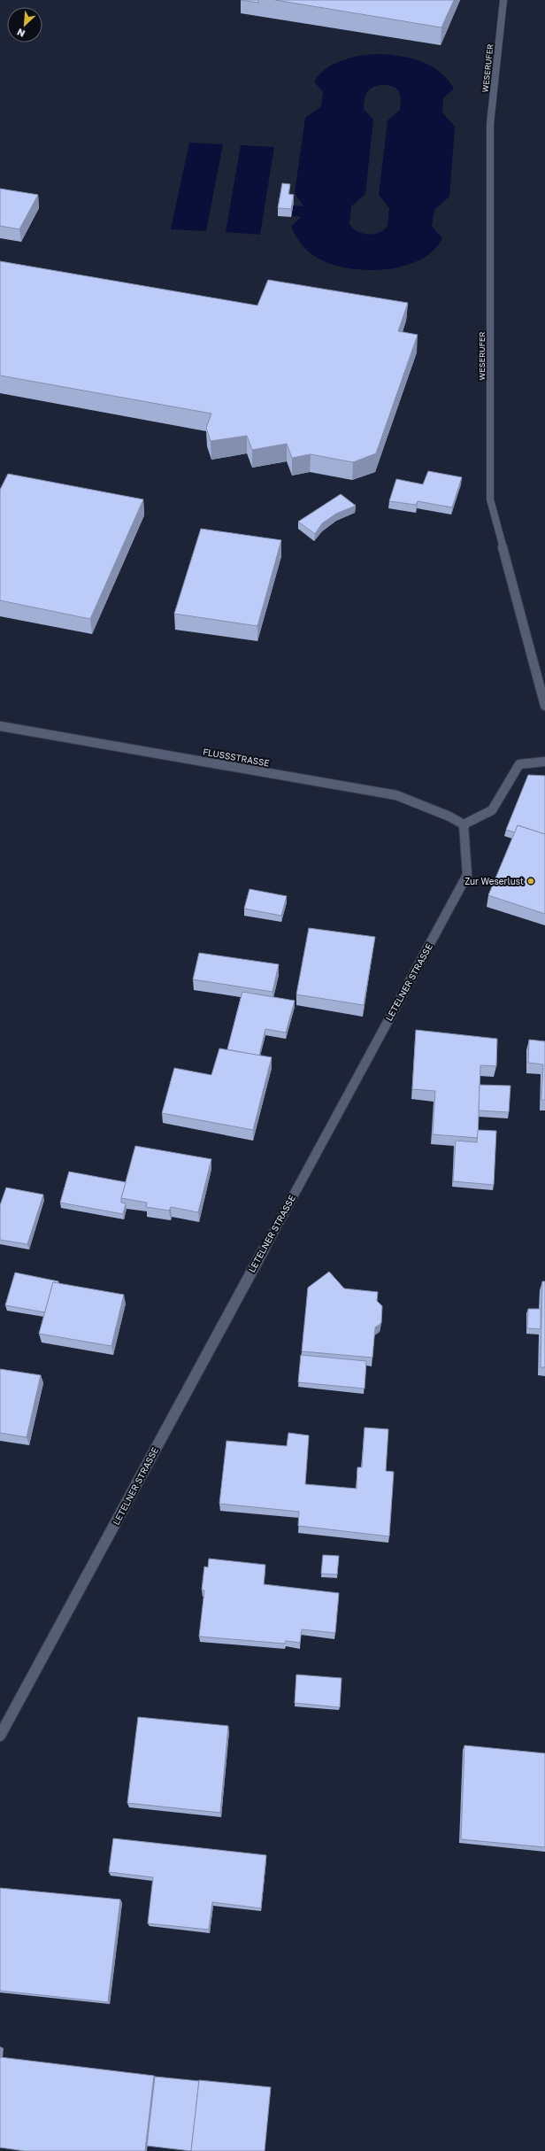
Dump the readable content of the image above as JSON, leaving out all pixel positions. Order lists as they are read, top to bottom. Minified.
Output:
{"streets":{"street":["WESERUFER","FLUSSSTRASSE","LETELNER STRASSE"]},"crossings":[["FLUSSSTRASSE","LETELNER STRASSE"]],"places":["Zur Weserlust"],"north":"bottom left"}
